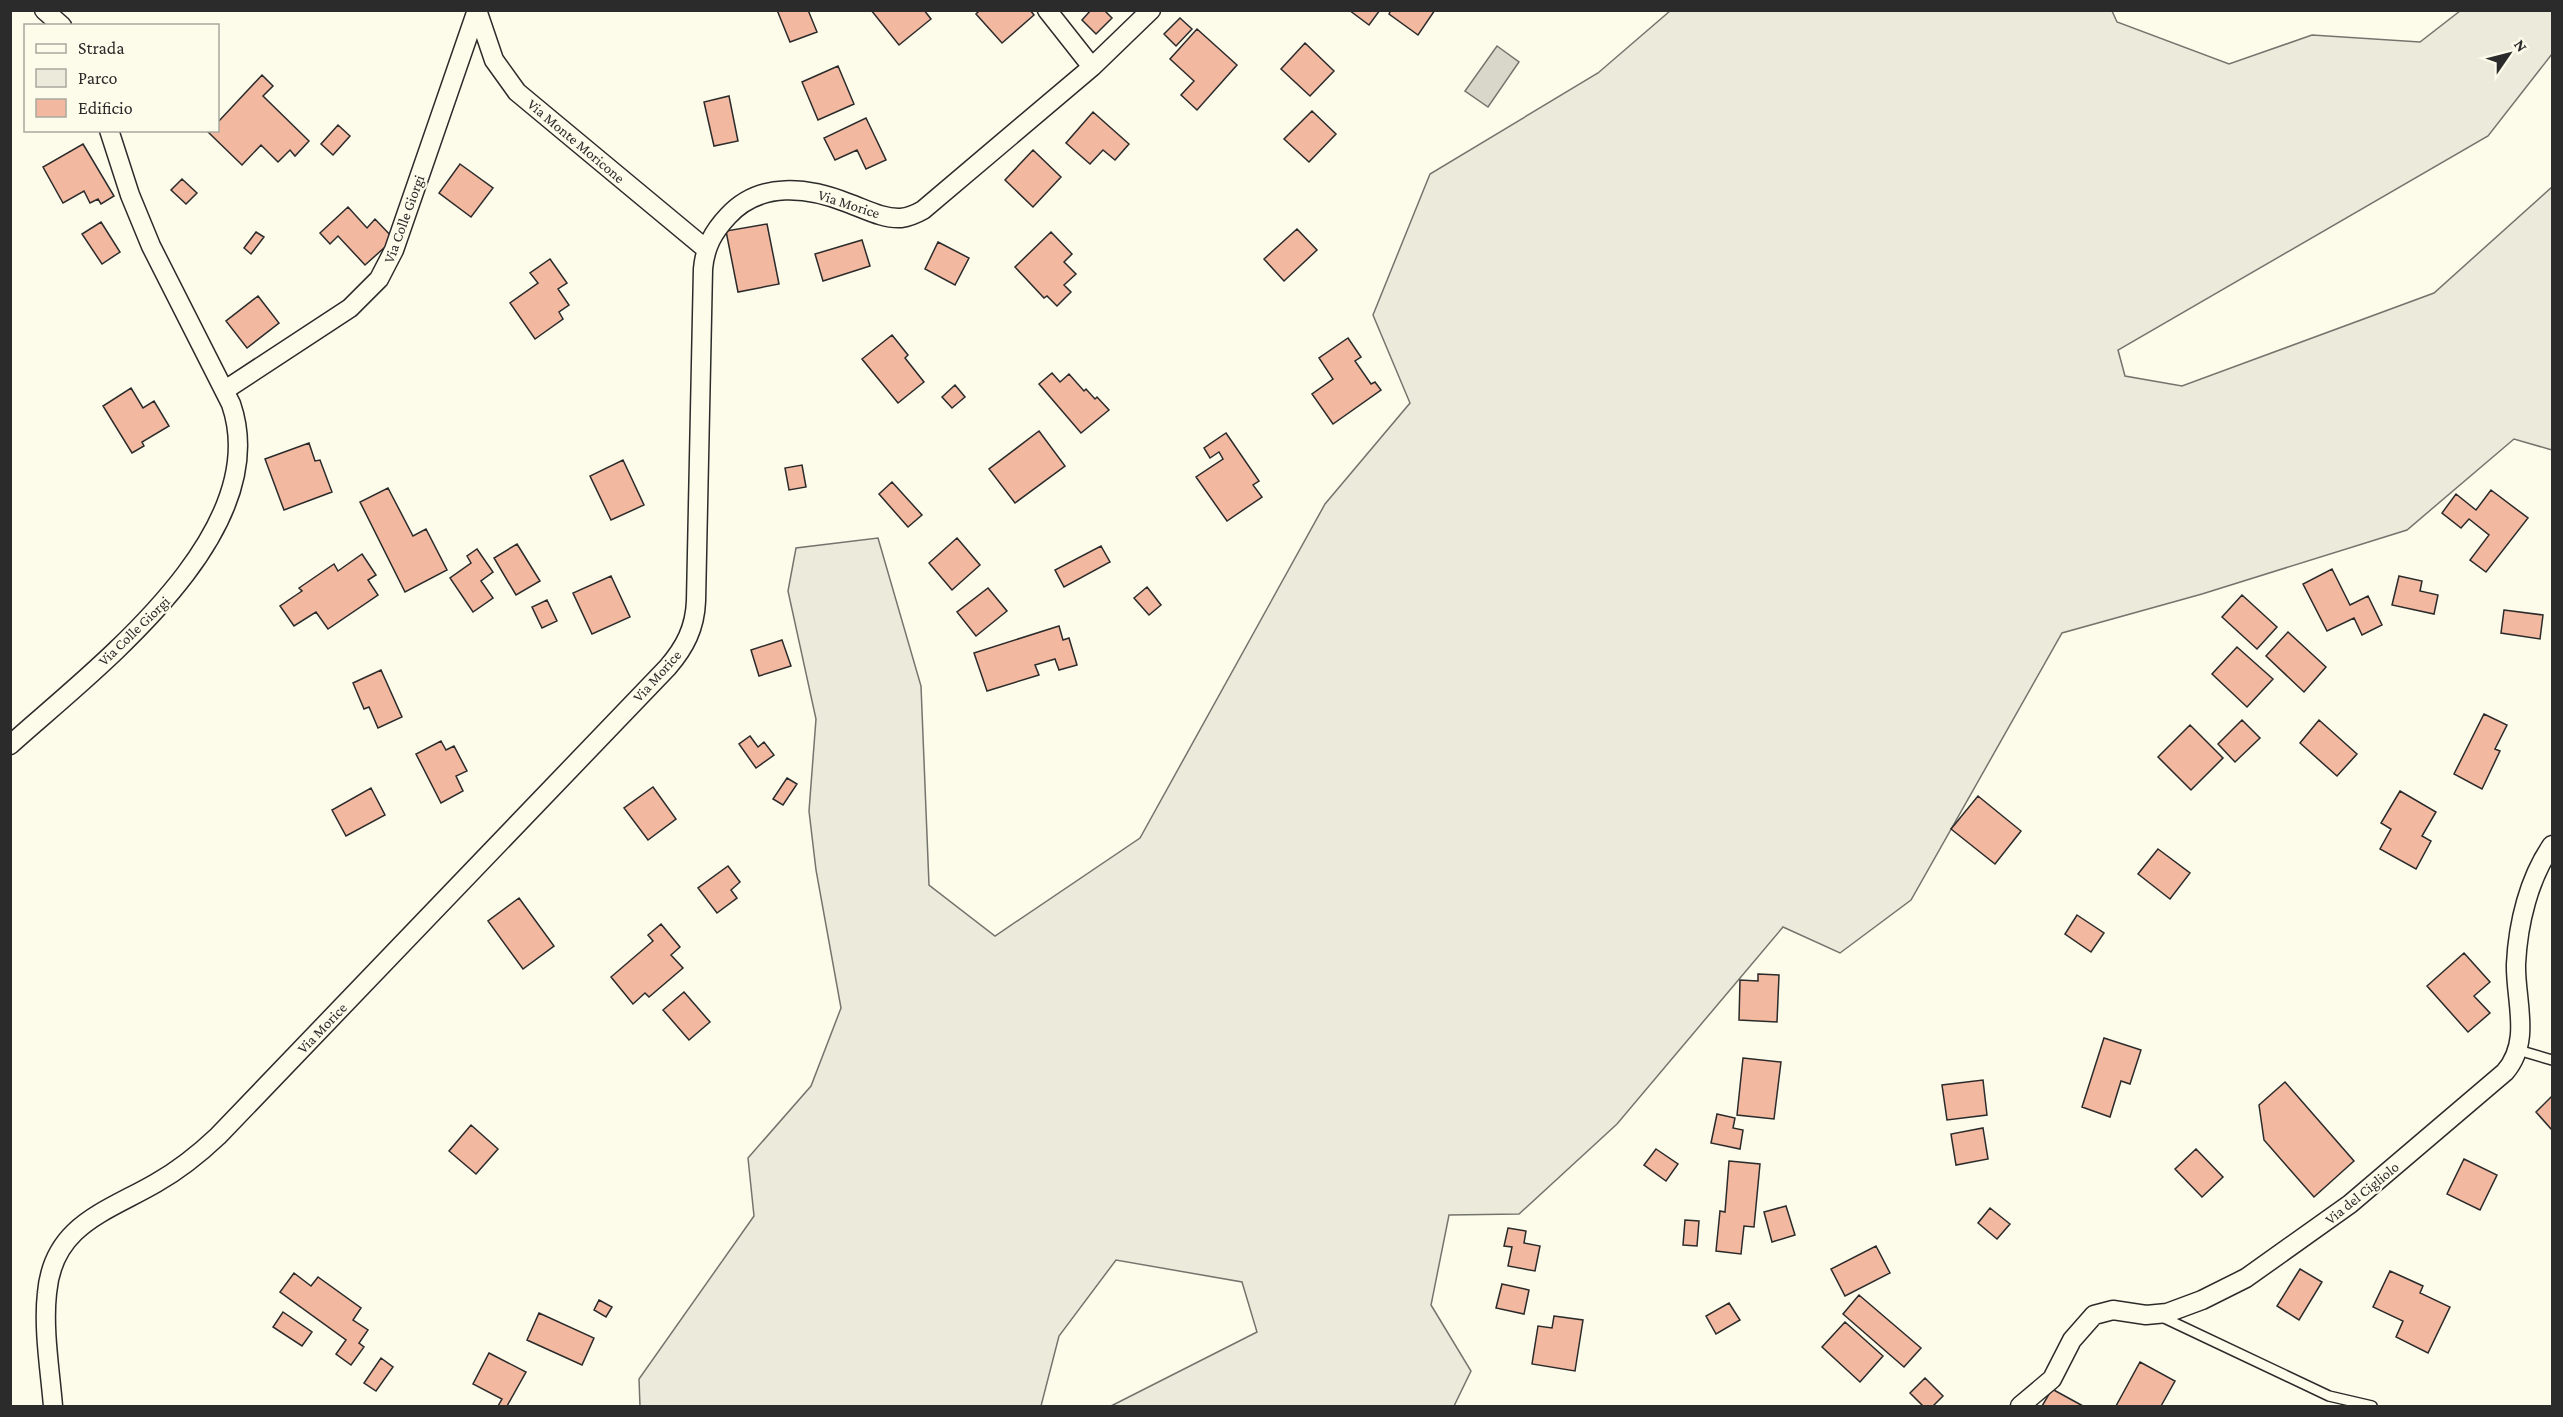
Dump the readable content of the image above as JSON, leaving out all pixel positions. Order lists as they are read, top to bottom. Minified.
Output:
{"streets":{"street":["Via Monte Moricone","Via Morice","Via Colle Giorgi","Via del Cigliolo"]},"crossings":[["Via Monte Moricone","Via Morice"],["Via Monte Moricone","Via Colle Giorgi"]],"legend":["Strada","Parco","Edificio"],"north":"top right"}
